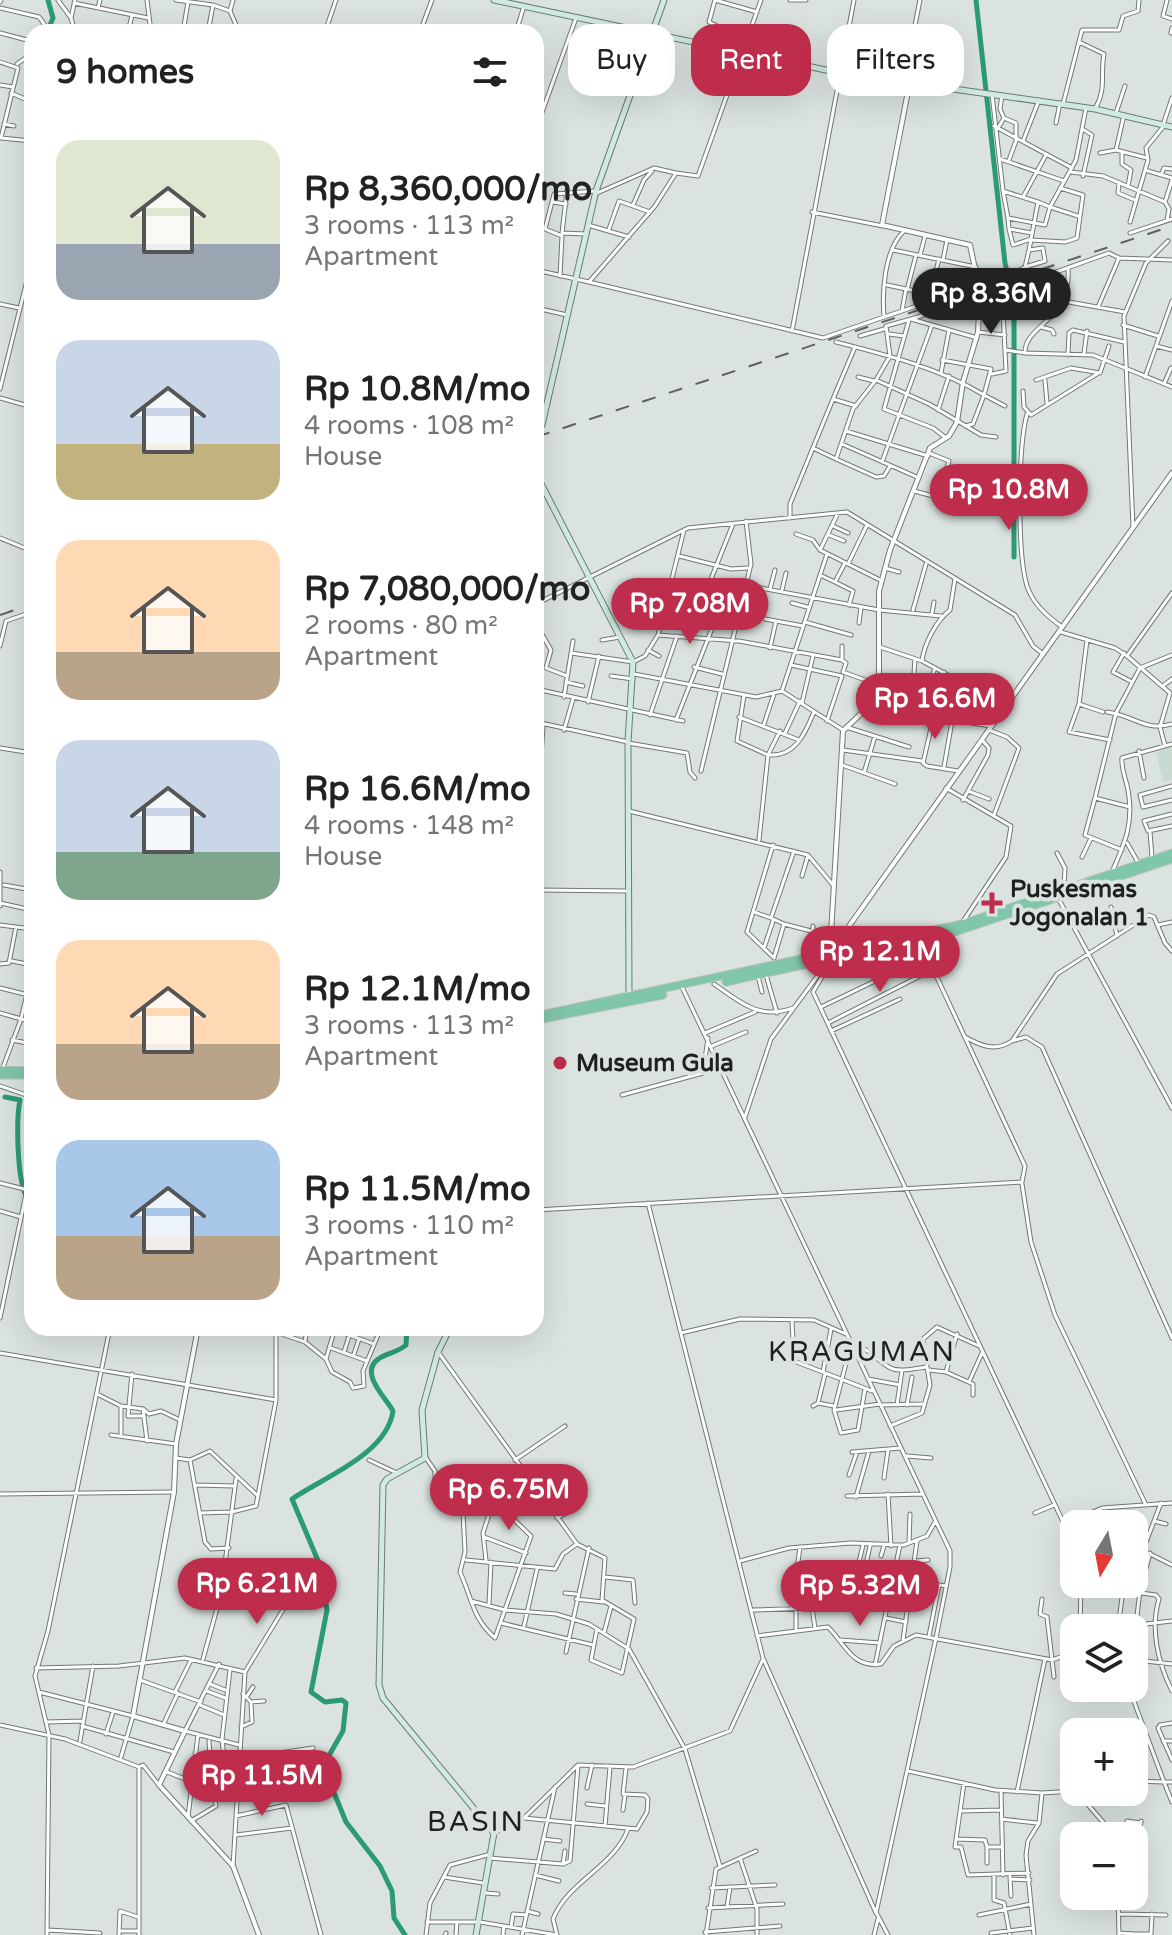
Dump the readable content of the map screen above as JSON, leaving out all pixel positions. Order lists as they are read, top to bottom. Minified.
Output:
{"districts":["KRAGUMAN","BASIN"],"places":{"health":["Puskesmas Jogonalan 1"],"other":["Museum Gula"]},"north":"bottom","page":{"chip":["Buy","Rent","Filters"],"heading":"9 homes","list":[{"name":"Rp 8,360,000/mo","note":"3 rooms · 113 m² · Apartment"},{"name":"Rp 10.8M/mo","note":"4 rooms · 108 m² · House"},{"name":"Rp 7,080,000/mo","note":"2 rooms · 80 m² · Apartment"},{"name":"Rp 16.6M/mo","note":"4 rooms · 148 m² · House"},{"name":"Rp 12.1M/mo","note":"3 rooms · 113 m² · Apartment"},{"name":"Rp 11.5M/mo","note":"3 rooms · 110 m² · Apartment"}],"price":["Rp 8.36M","Rp 10.8M","Rp 7.08M","Rp 16.6M","Rp 12.1M","Rp 6.75M","Rp 6.21M","Rp 5.32M","Rp 11.5M"],"map_buttons":["+","−"]}}
